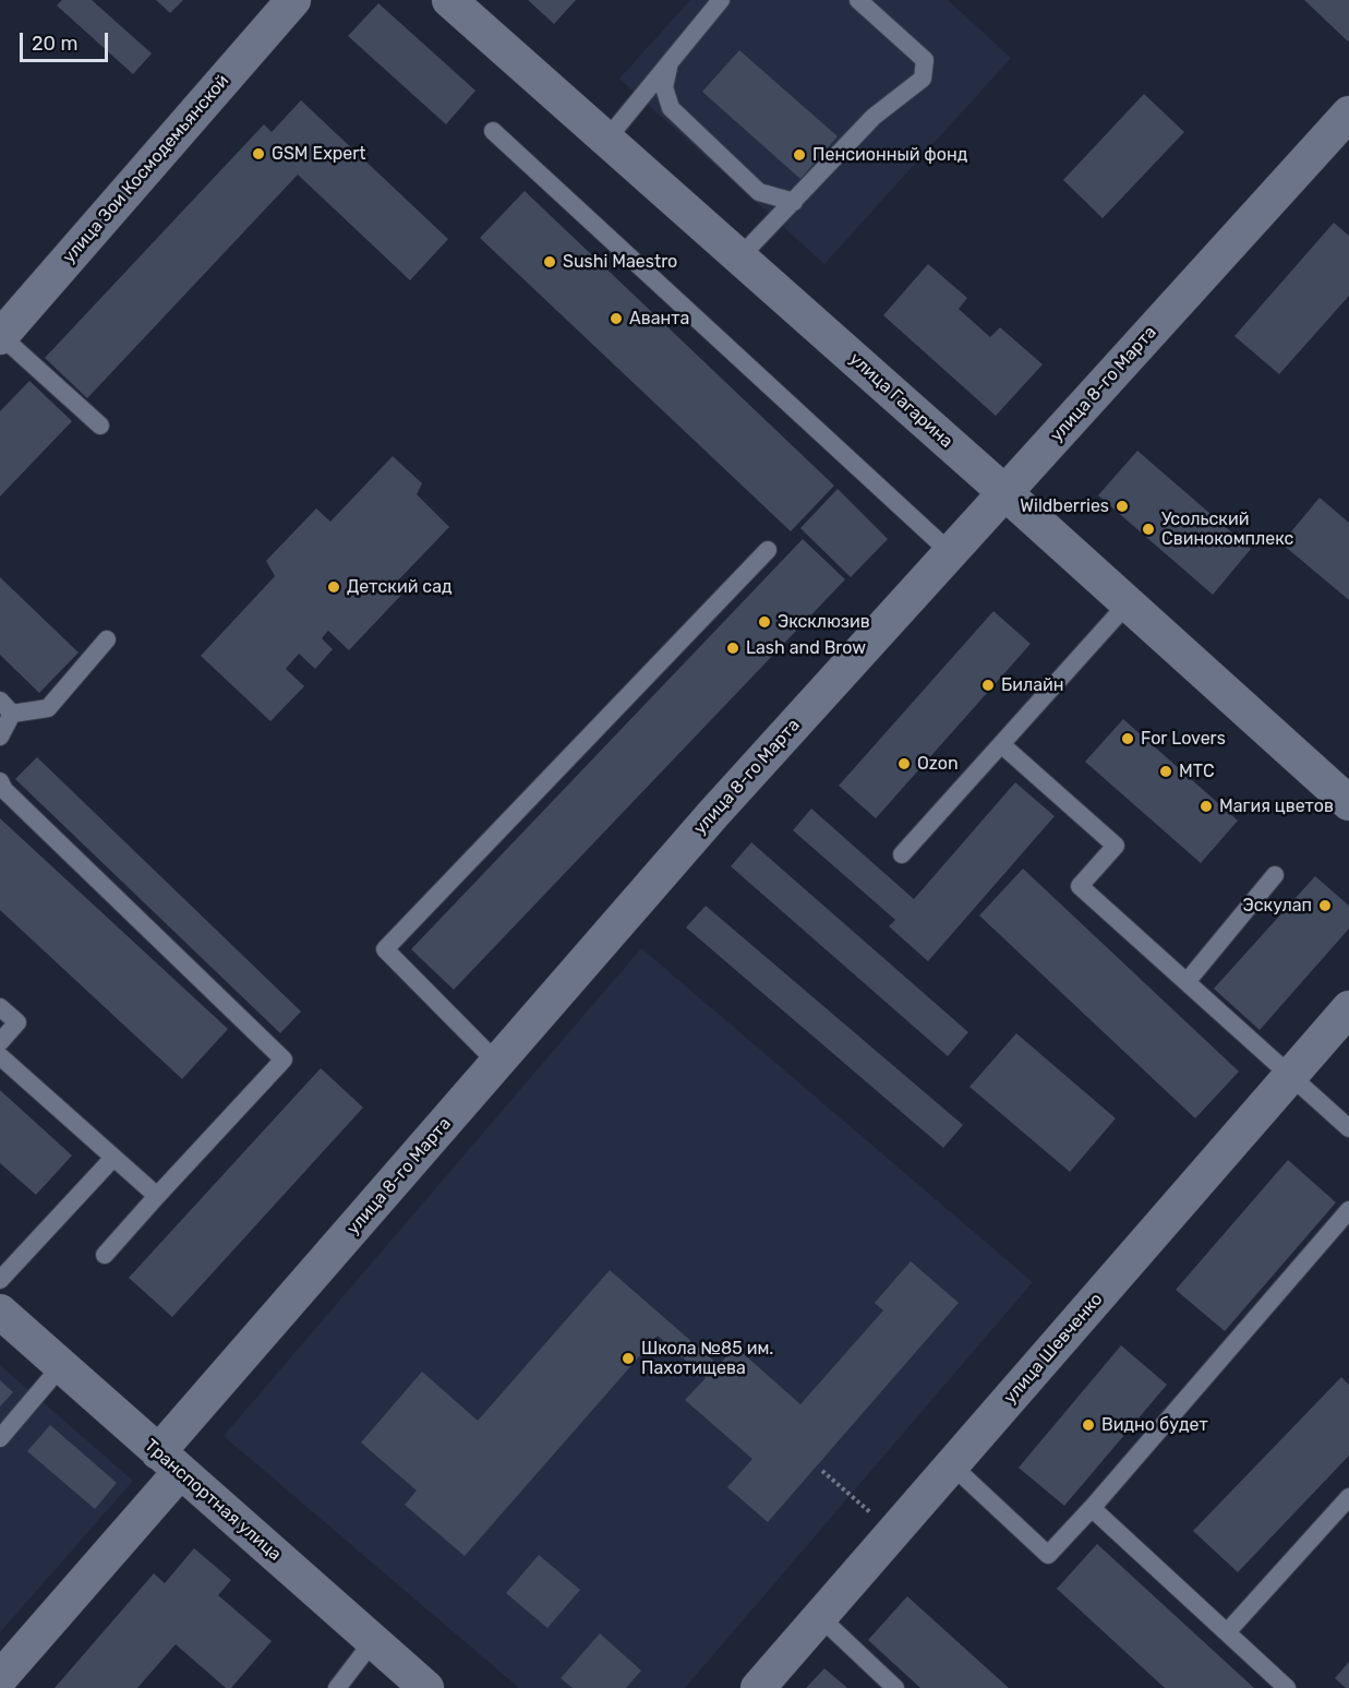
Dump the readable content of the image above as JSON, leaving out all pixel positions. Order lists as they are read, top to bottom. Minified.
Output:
{"streets":{"street":["улица Зои Космодемьянской","улица 8-го Марта","улица Гагарина","улица Шевченко","Транспортная улица"]},"crossings":[["улица 8-го Марта","улица Гагарина"],["улица 8-го Марта","Транспортная улица"]],"places":["GSM Expert","Пенсионный фонд","Sushi Maestro","Аванта","Wildberries","Усольский Свинокомплекс","Детский сад","Эксклюзив","Lash and Brow","Билайн","For Lovers","Ozon","МТС","Магия цветов","Эскулап","Школа №85 им. Пахотищева","Видно будет"],"scale_bar":"20 m"}
